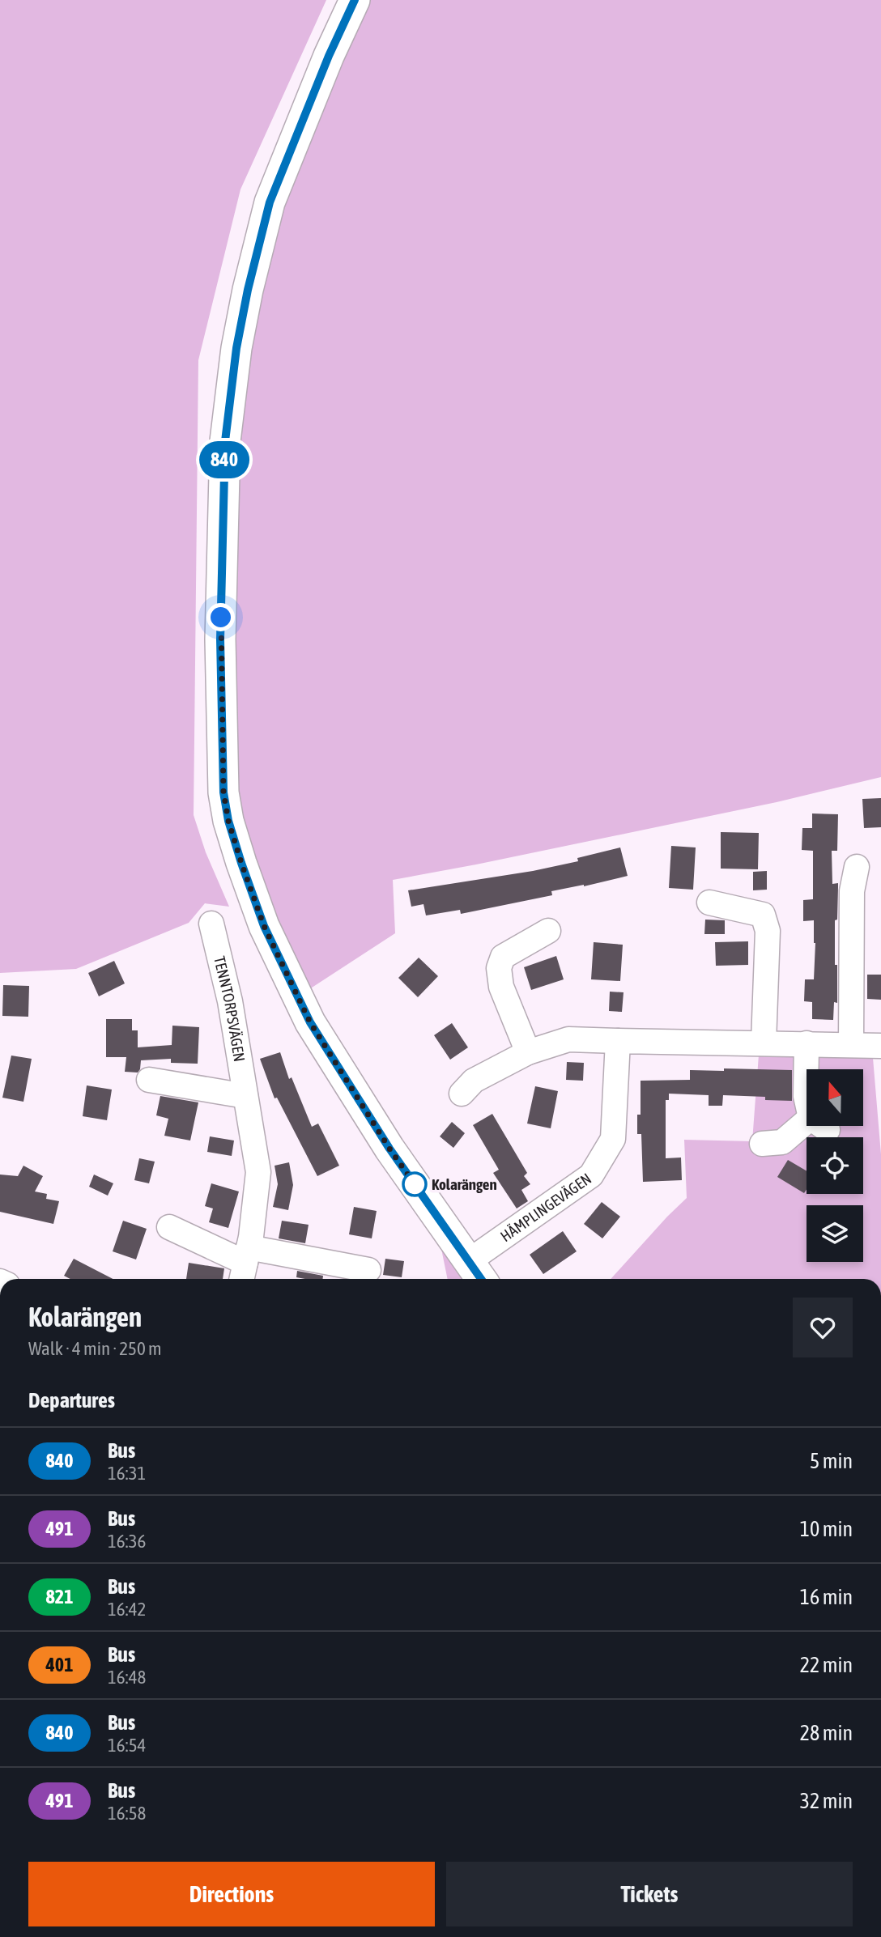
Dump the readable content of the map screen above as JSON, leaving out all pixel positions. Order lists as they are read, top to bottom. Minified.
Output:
{"streets":{"street":["TENNTORPSVÄGEN","HÄMPLINGEVÄGEN"]},"places":["Kolarängen"],"lines":["bus line 840"],"north":"top","page":{"on_map":"840","heading":[["Kolarängen","Walk · 4 min · 250 m"],"Departures"],"list":[{"mark":"840","name":"Bus","note":"16:31","value":"5 min"},{"mark":"491","name":"Bus","note":"16:36","value":"10 min"},{"mark":"821","name":"Bus","note":"16:42","value":"16 min"},{"mark":"401","name":"Bus","note":"16:48","value":"22 min"},{"mark":"840","name":"Bus","note":"16:54","value":"28 min"},{"mark":"491","name":"Bus","note":"16:58","value":"32 min"}],"buttons":["Directions","Tickets"]}}
